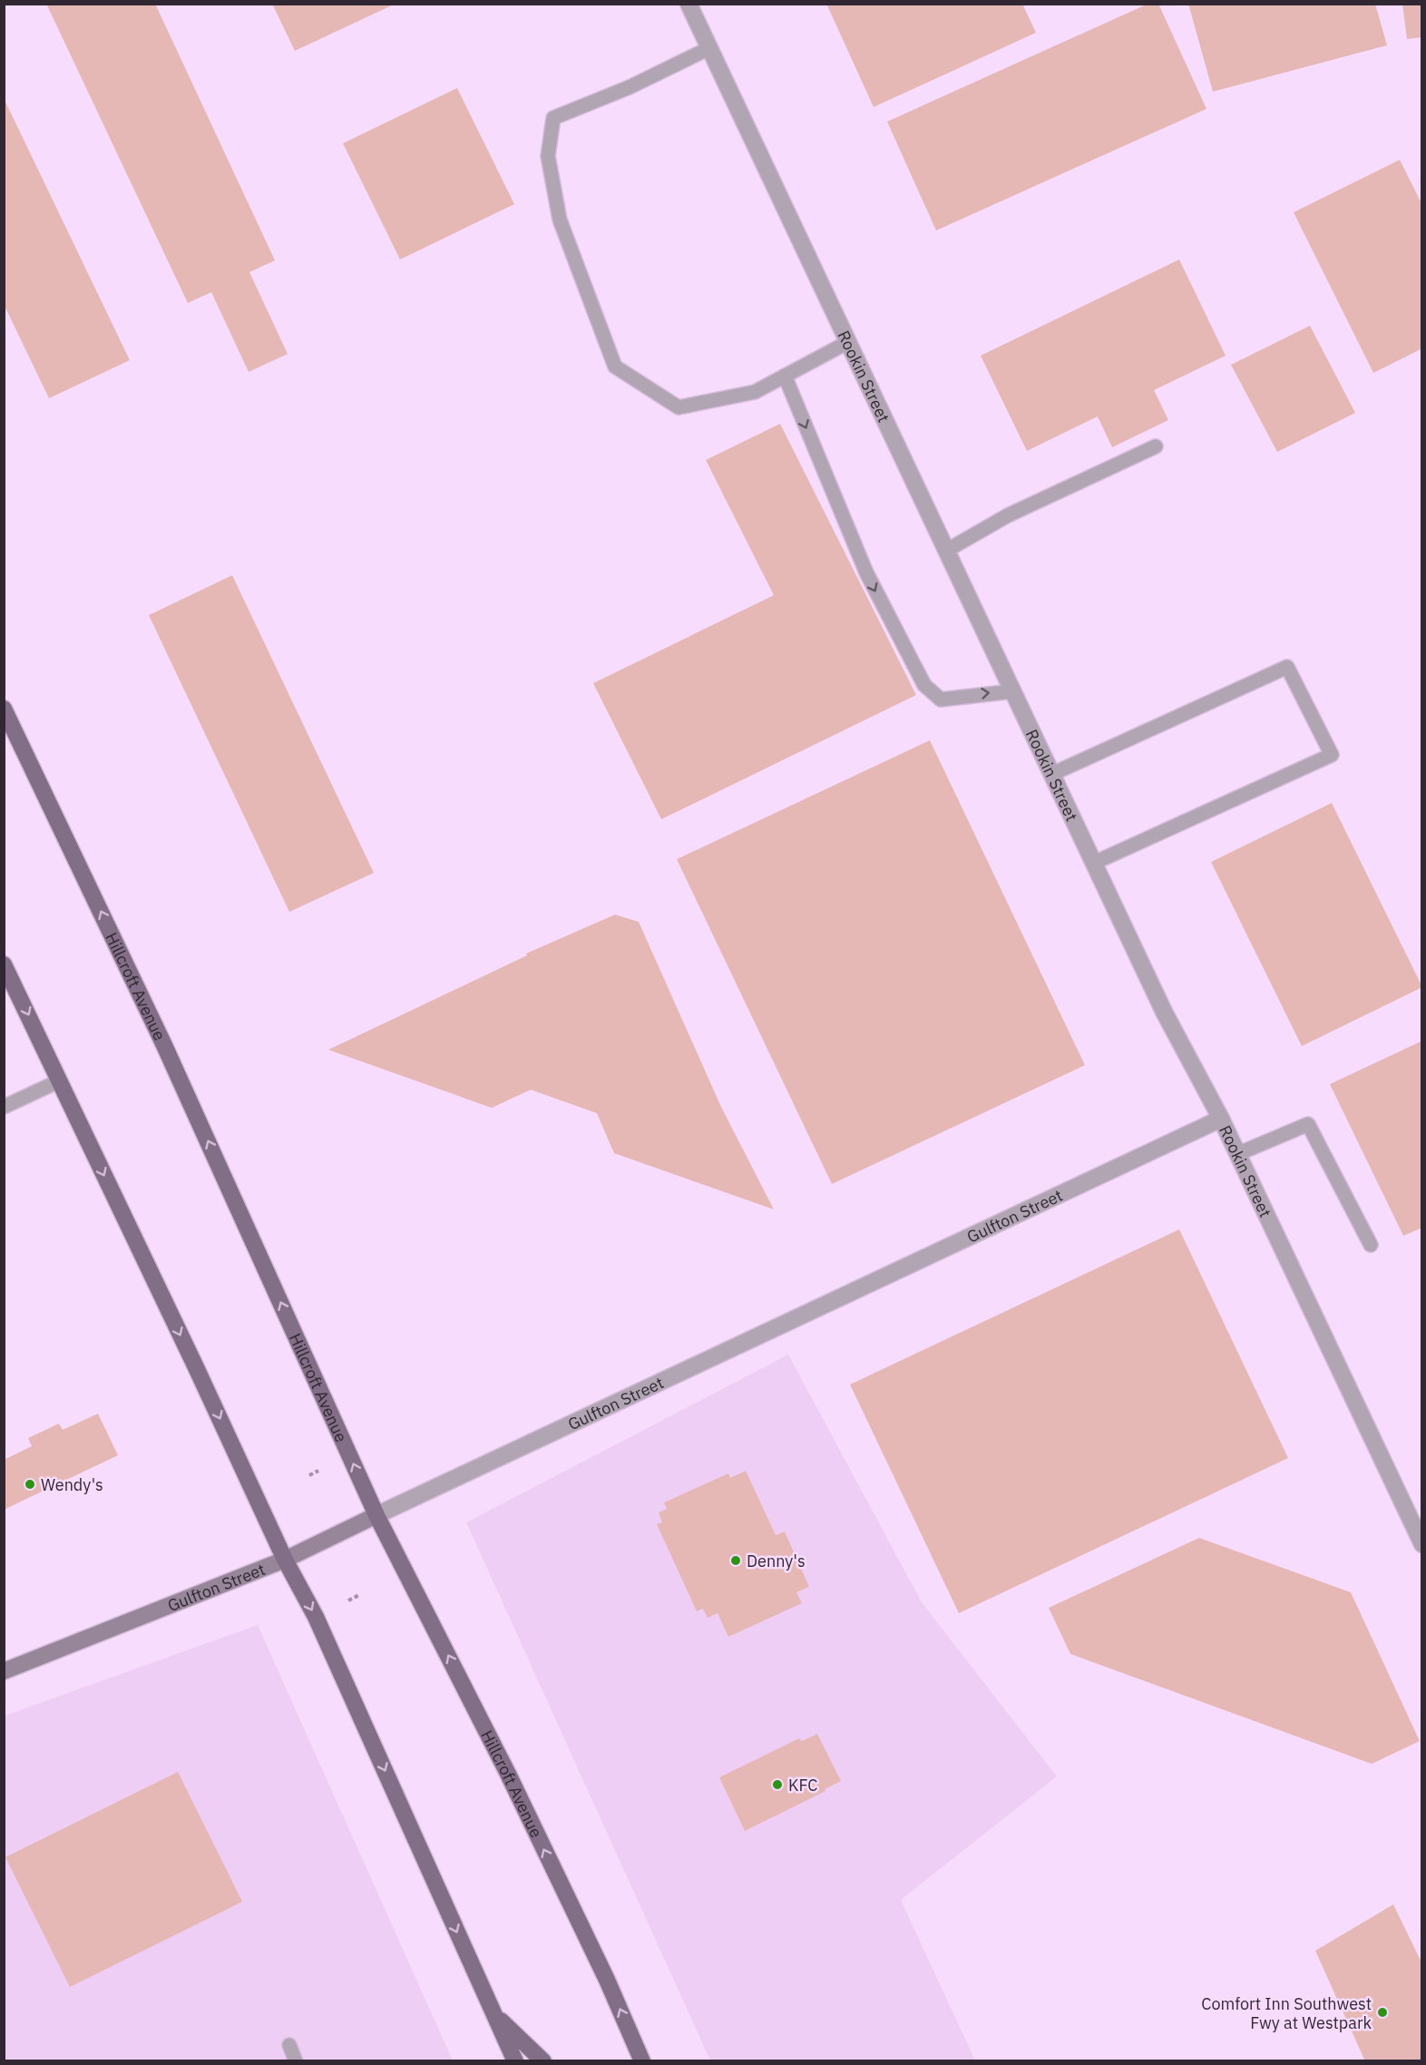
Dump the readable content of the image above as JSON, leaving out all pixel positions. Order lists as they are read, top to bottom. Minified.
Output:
{"streets":{"main road":["Hillcroft Avenue","Gulfton Street"],"street":["Rookin Street"]},"crossings":[["Rookin Street","Gulfton Street"],["Hillcroft Avenue","Gulfton Street"]],"places":["Wendy's","Denny's","KFC","Comfort Inn Southwest Fwy at Westpark"]}
